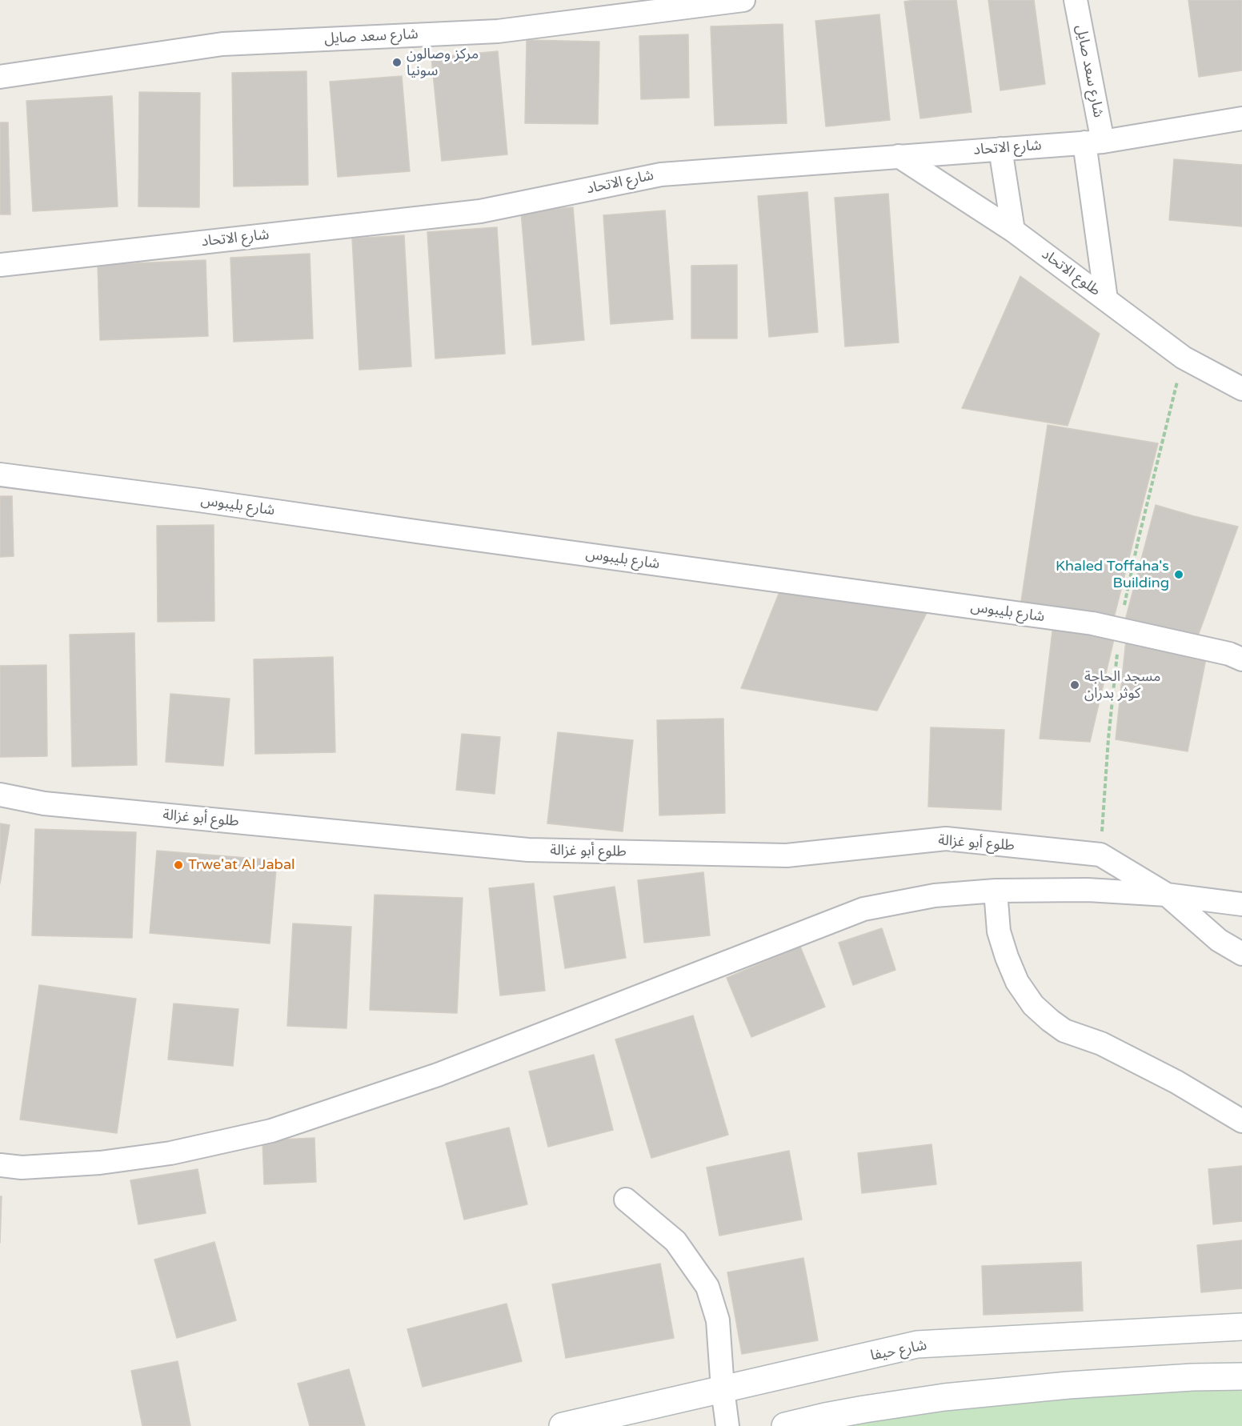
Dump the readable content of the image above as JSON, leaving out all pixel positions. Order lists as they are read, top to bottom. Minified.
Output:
{"streets":{"main road":["شارع حيفا"],"street":["شارع سعد صايل","شارع الاتحاد","طلوع الاتحاد","شارع بليبوس","طلوع أبو غزالة"]},"crossings":[["شارع سعد صايل","شارع الاتحاد"],["شارع سعد صايل","طلوع الاتحاد"],["شارع الاتحاد","طلوع الاتحاد"]],"places":["مركز وصالون سونيا","Khaled Toffaha's Building","مسجد الحاجة كوثر بدران","Trwe'at Al Jabal"]}
